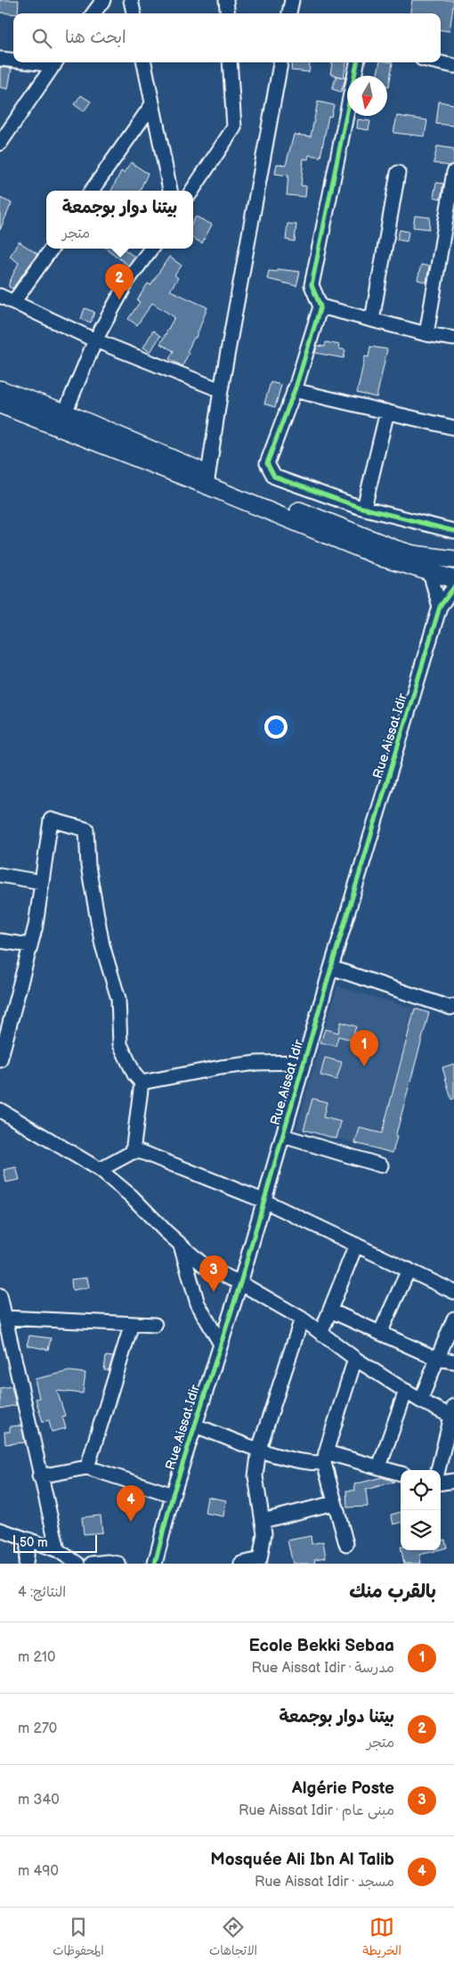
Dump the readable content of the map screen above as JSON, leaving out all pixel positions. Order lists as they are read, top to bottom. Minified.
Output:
{"streets":{"street":["Rue Aissat Idir"]},"scale_bar":"50 m","north":"bottom","page":{"search":"ابحث هنا","popup":["بيتنا دوار بوجمعة","متجر"],"pins":["2","1","3","4"],"scale":"50 m","heading":["بالقرب منك","النتائج: 4"],"list":[{"mark":"1","name":"Ecole Bekki Sebaa","note":"مدرسة · Rue Aissat Idir","value":"210 m"},{"mark":"2","name":"بيتنا دوار بوجمعة","note":"متجر","value":"270 m"},{"mark":"3","name":"Algérie Poste","note":"مبنى عام · Rue Aissat Idir","value":"340 m"},{"mark":"4","name":"Mosquée Ali Ibn Al Talib","note":"مسجد · Rue Aissat Idir","value":"490 m"}],"nav":["الخريطة","الاتجاهات","المحفوظات"]}}
